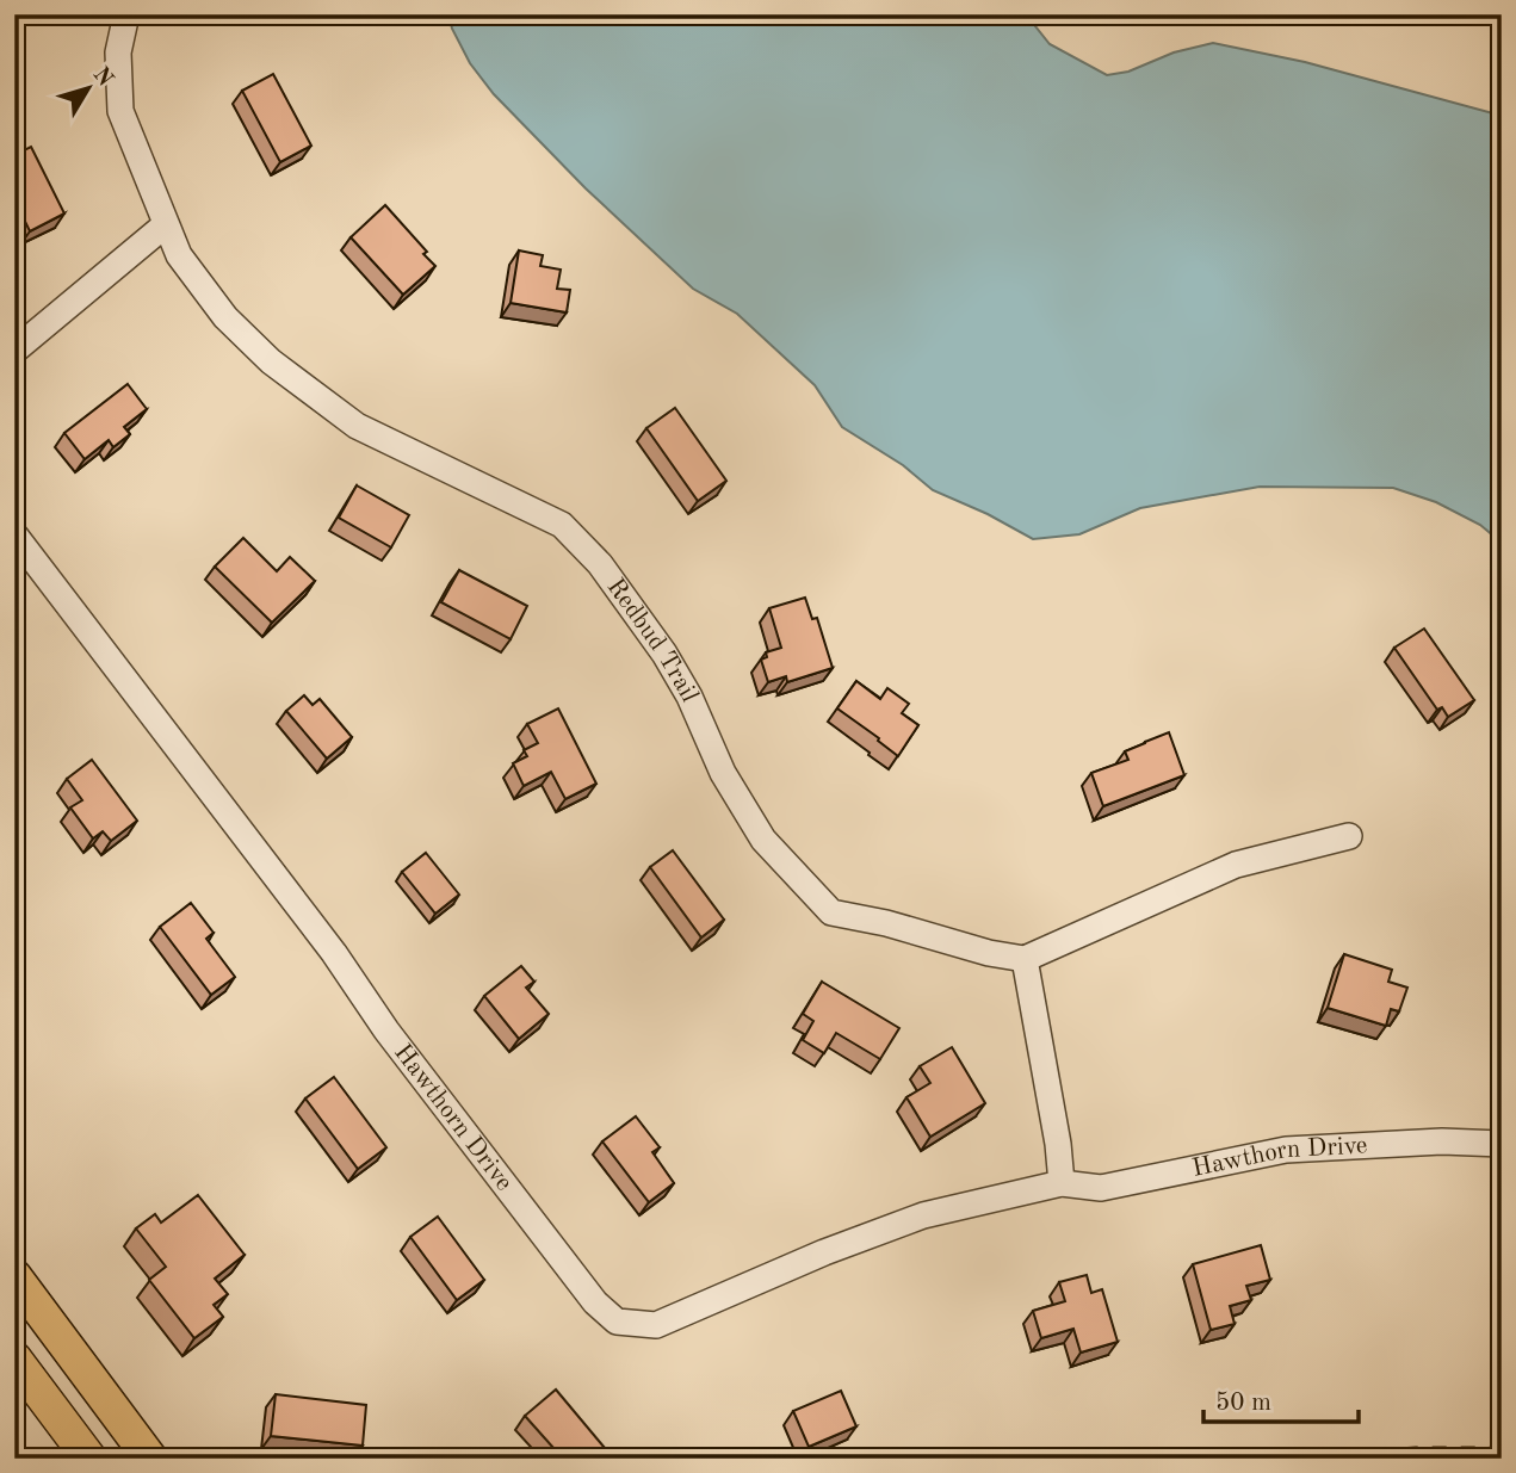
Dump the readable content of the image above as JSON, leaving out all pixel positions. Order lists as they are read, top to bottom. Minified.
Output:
{"streets":{"street":["Redbud Trail","Hawthorn Drive"]},"scale_bar":"50 m","north":"top right"}
